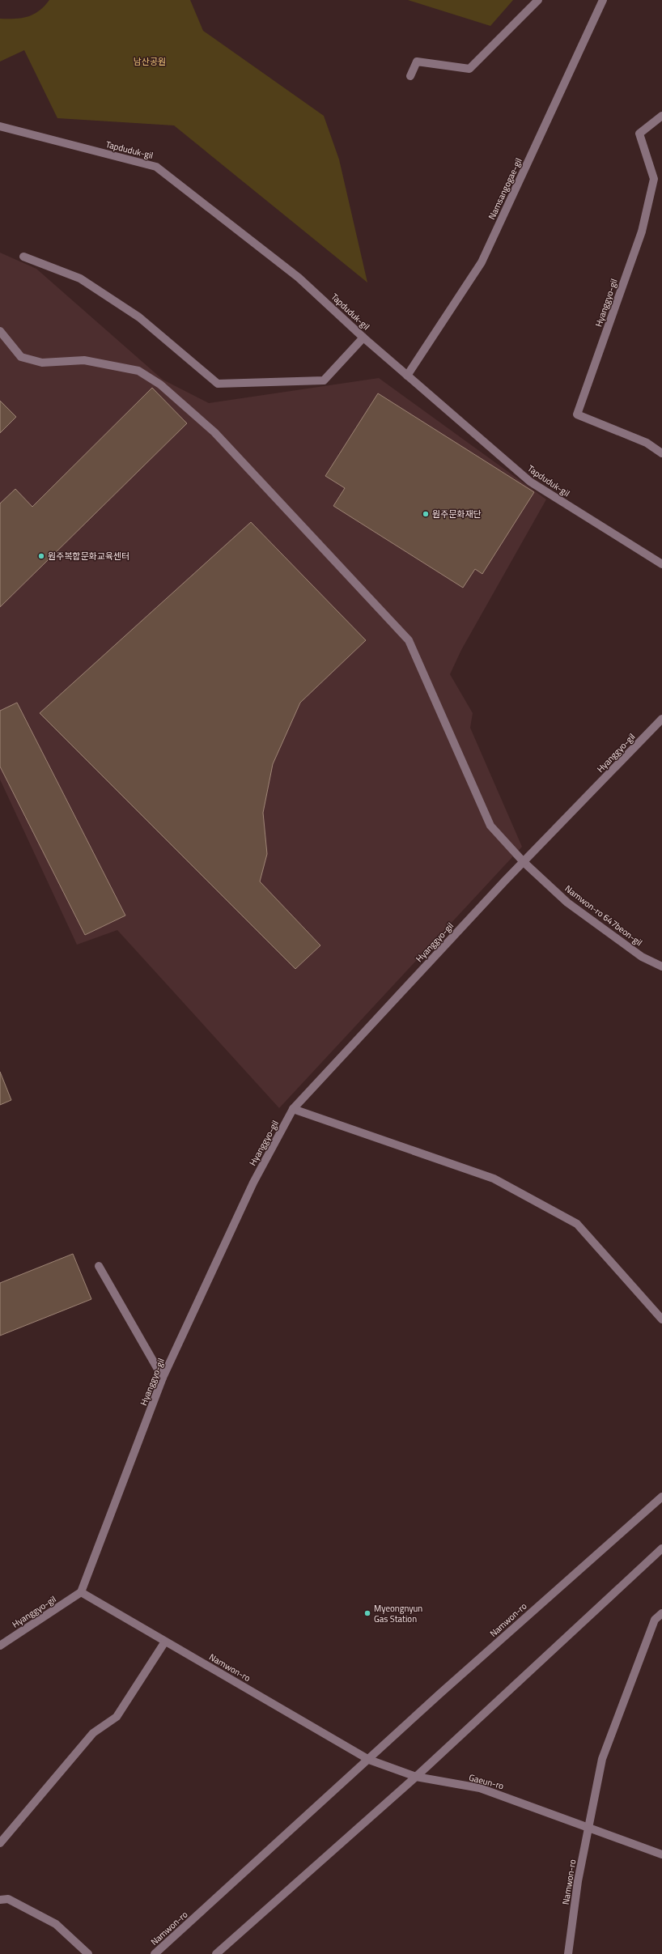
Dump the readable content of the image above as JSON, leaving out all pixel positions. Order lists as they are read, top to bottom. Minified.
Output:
{"streets":{"street":["Tapduduk-gil","Namsangogae-gil","Hyanggyo-gil","Namwon-ro 647beon-gil","Namwon-ro","Gaeun-ro"]},"crossings":[["Tapduduk-gil","Namsangogae-gil"],["Hyanggyo-gil","Namwon-ro 647beon-gil"],["Hyanggyo-gil","Namwon-ro"],["Namwon-ro","Gaeun-ro"]],"parks":["남산공원"],"places":["원주문화재단","원주복합문화교육센터","Myeongnyun Gas Station"]}
